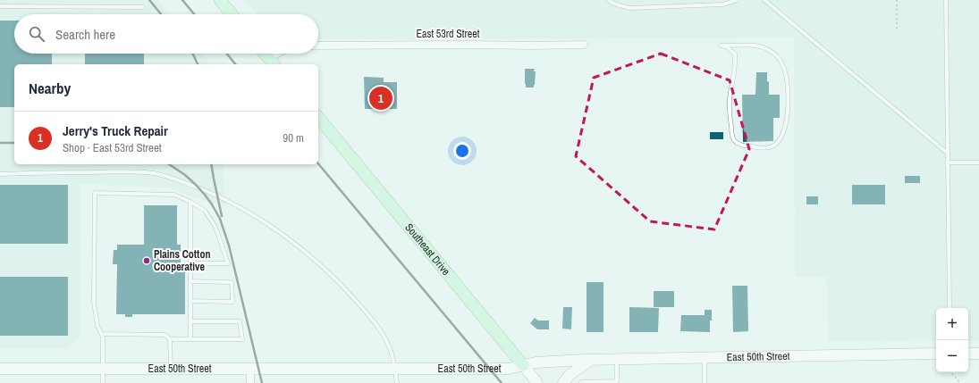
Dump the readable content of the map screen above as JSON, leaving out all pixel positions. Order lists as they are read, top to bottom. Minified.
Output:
{"streets":{"main road":["Southeast Drive","East 50th Street"],"street":["East 53rd Street"]},"crossings":[["Southeast Drive","East 50th Street"]],"places":["Plains Cotton Cooperative"],"page":{"search":"Search here","heading":"Nearby","pins":"1","list":[{"mark":"1","name":"Jerry's Truck Repair","note":"Shop · East 53rd Street","value":"90 m"}],"map_buttons":["+","−"]}}
